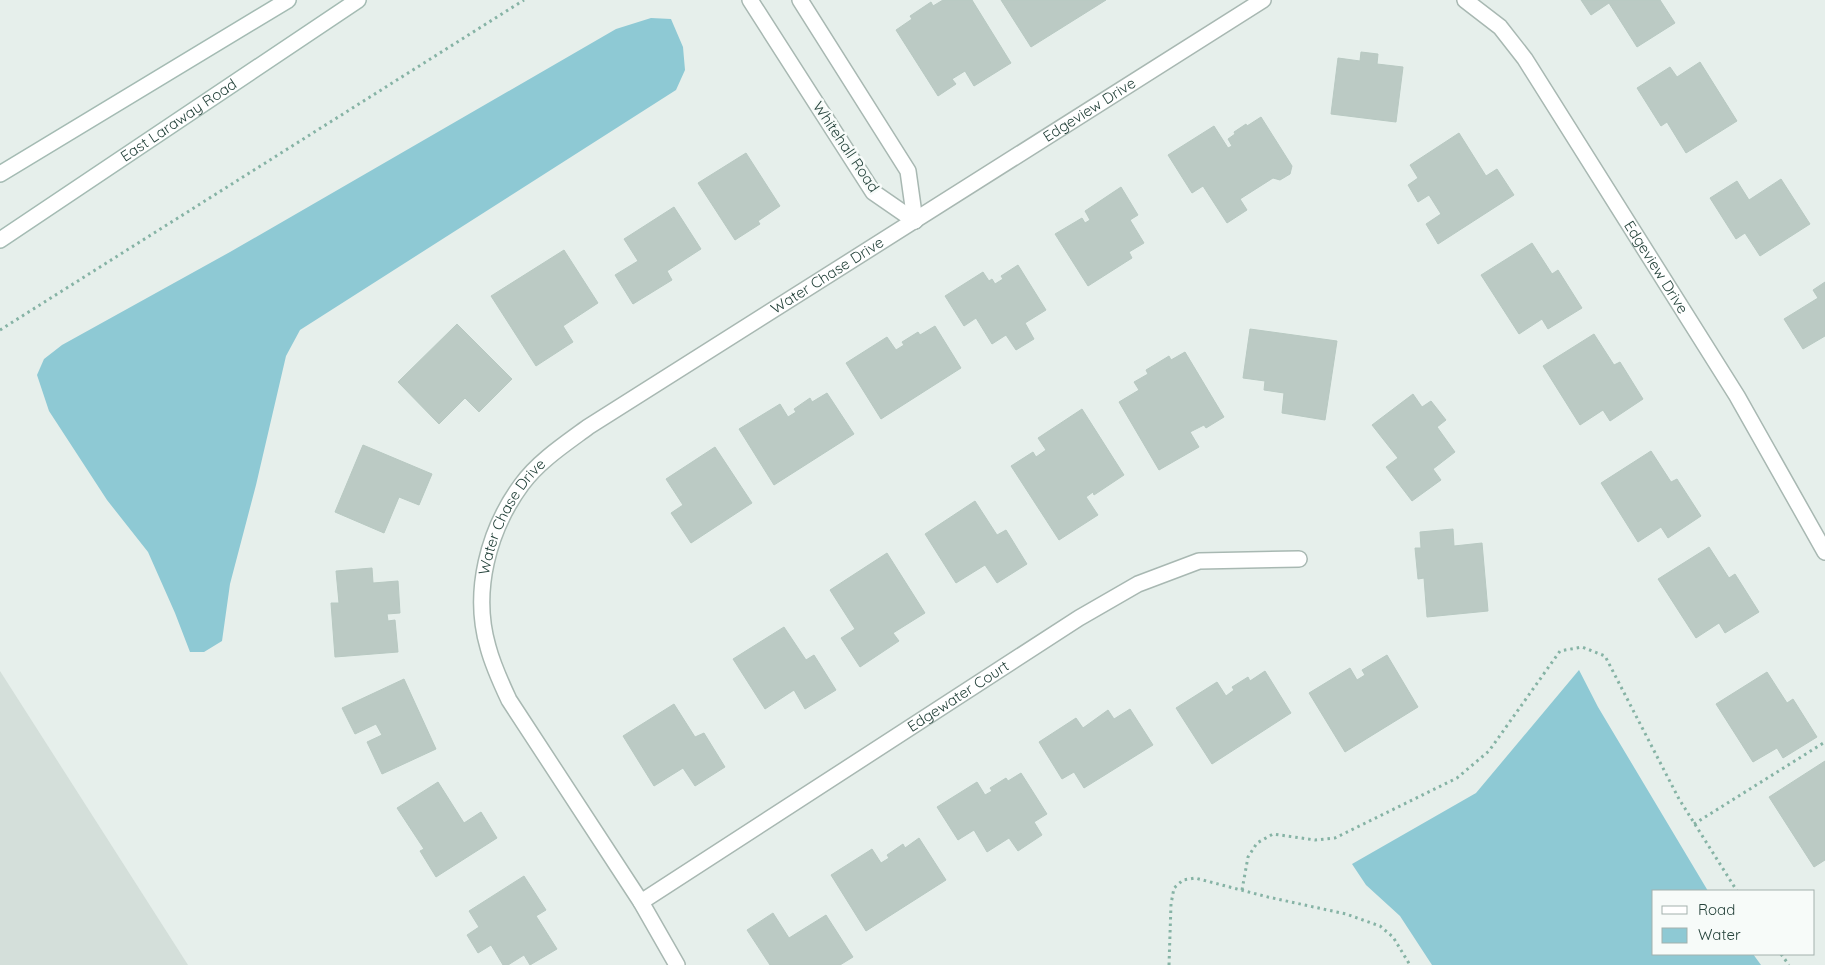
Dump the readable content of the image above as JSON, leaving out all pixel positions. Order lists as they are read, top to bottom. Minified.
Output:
{"streets":{"street":["Edgeview Drive","East Laraway Road","Whitehall Road","Water Chase Drive","Edgewater Court"]},"crossings":[["Edgeview Drive","Whitehall Road"],["Edgeview Drive","Water Chase Drive"],["Whitehall Road","Water Chase Drive"],["Water Chase Drive","Edgewater Court"]],"legend":["Road","Water"]}
